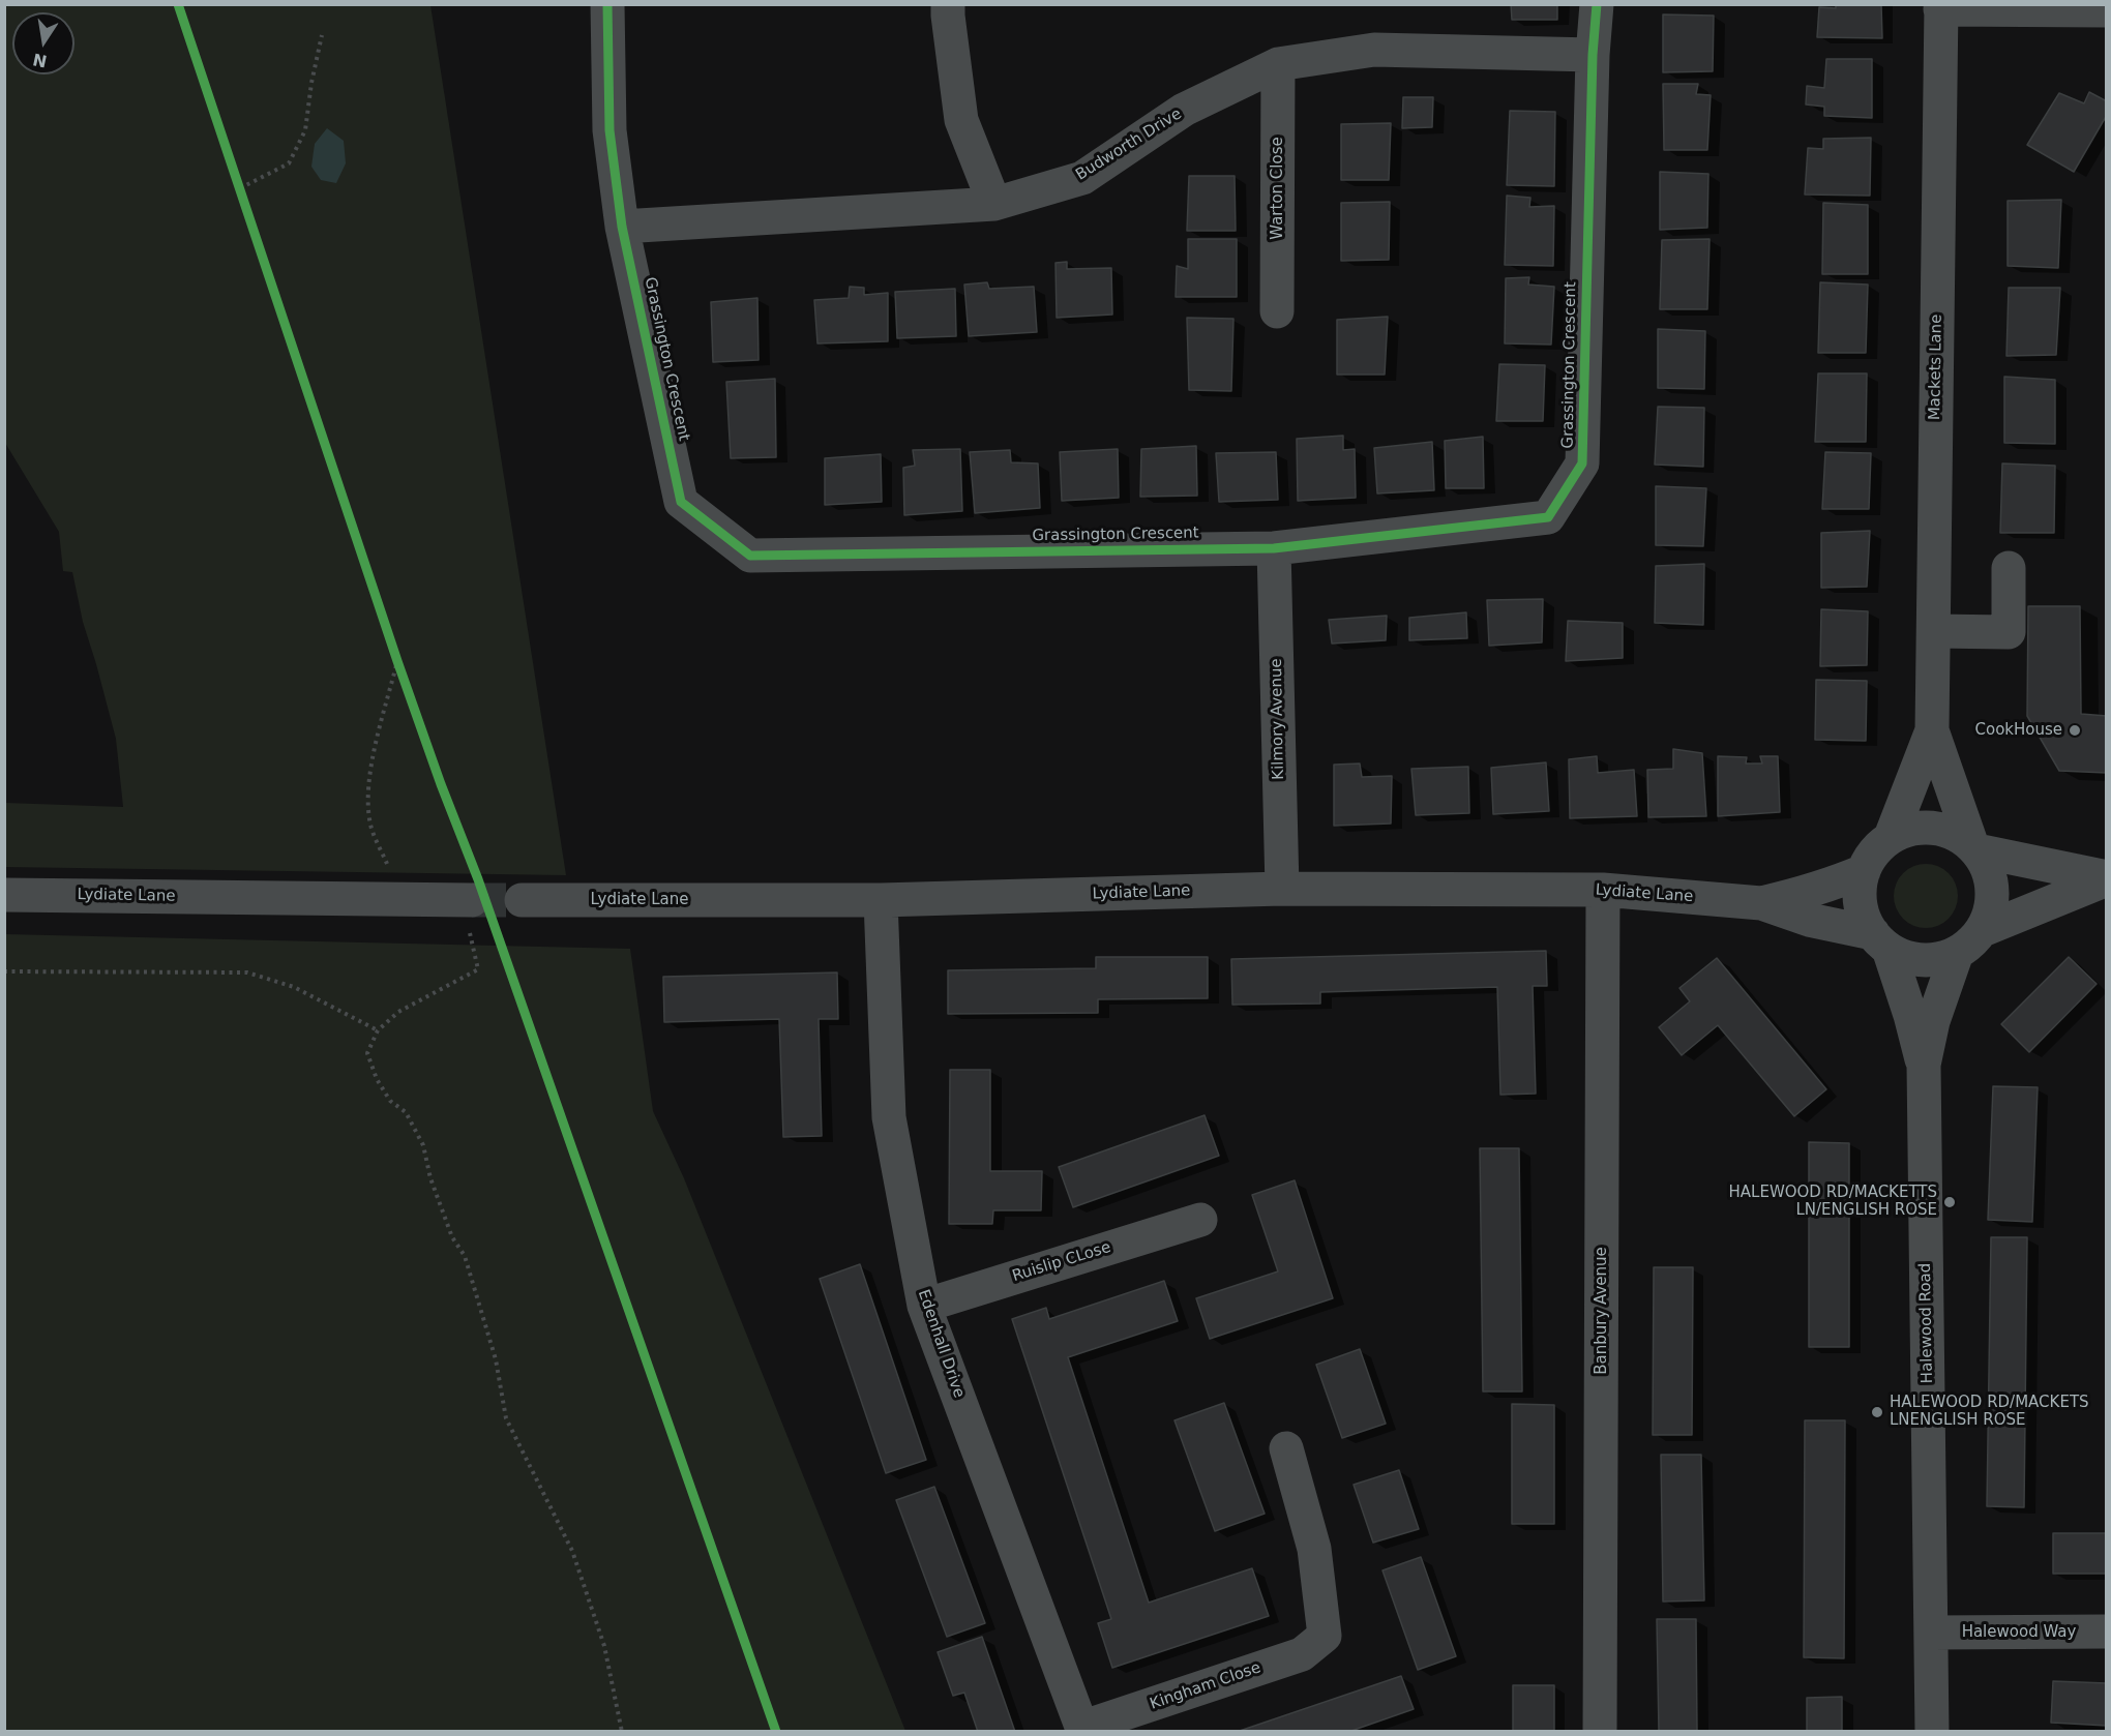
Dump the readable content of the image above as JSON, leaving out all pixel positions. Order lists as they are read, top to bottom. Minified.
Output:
{"streets":{"street":["Budworth Drive","Warton Close","Grassington Crescent","Mackets Lane","Kilmory Avenue","Lydiate Lane","Ruislip CLose","Banbury Avenue","Halewood Road","Edenhall Drive","Halewood Way","Kingham Close"]},"crossings":[["Budworth Drive","Warton Close"],["Budworth Drive","Grassington Crescent"],["Grassington Crescent","Kilmory Avenue"],["Mackets Lane","Lydiate Lane"],["Mackets Lane","Halewood Road"],["Kilmory Avenue","Lydiate Lane"],["Lydiate Lane","Banbury Avenue"],["Lydiate Lane","Halewood Road"],["Lydiate Lane","Edenhall Drive"],["Ruislip CLose","Edenhall Drive"],["Halewood Road","Halewood Way"],["Edenhall Drive","Kingham Close"]],"places":["CookHouse","HALEWOOD RD/MACKETTS LN/ENGLISH ROSE","HALEWOOD RD/MACKETS LNENGLISH ROSE"],"north":"bottom"}
